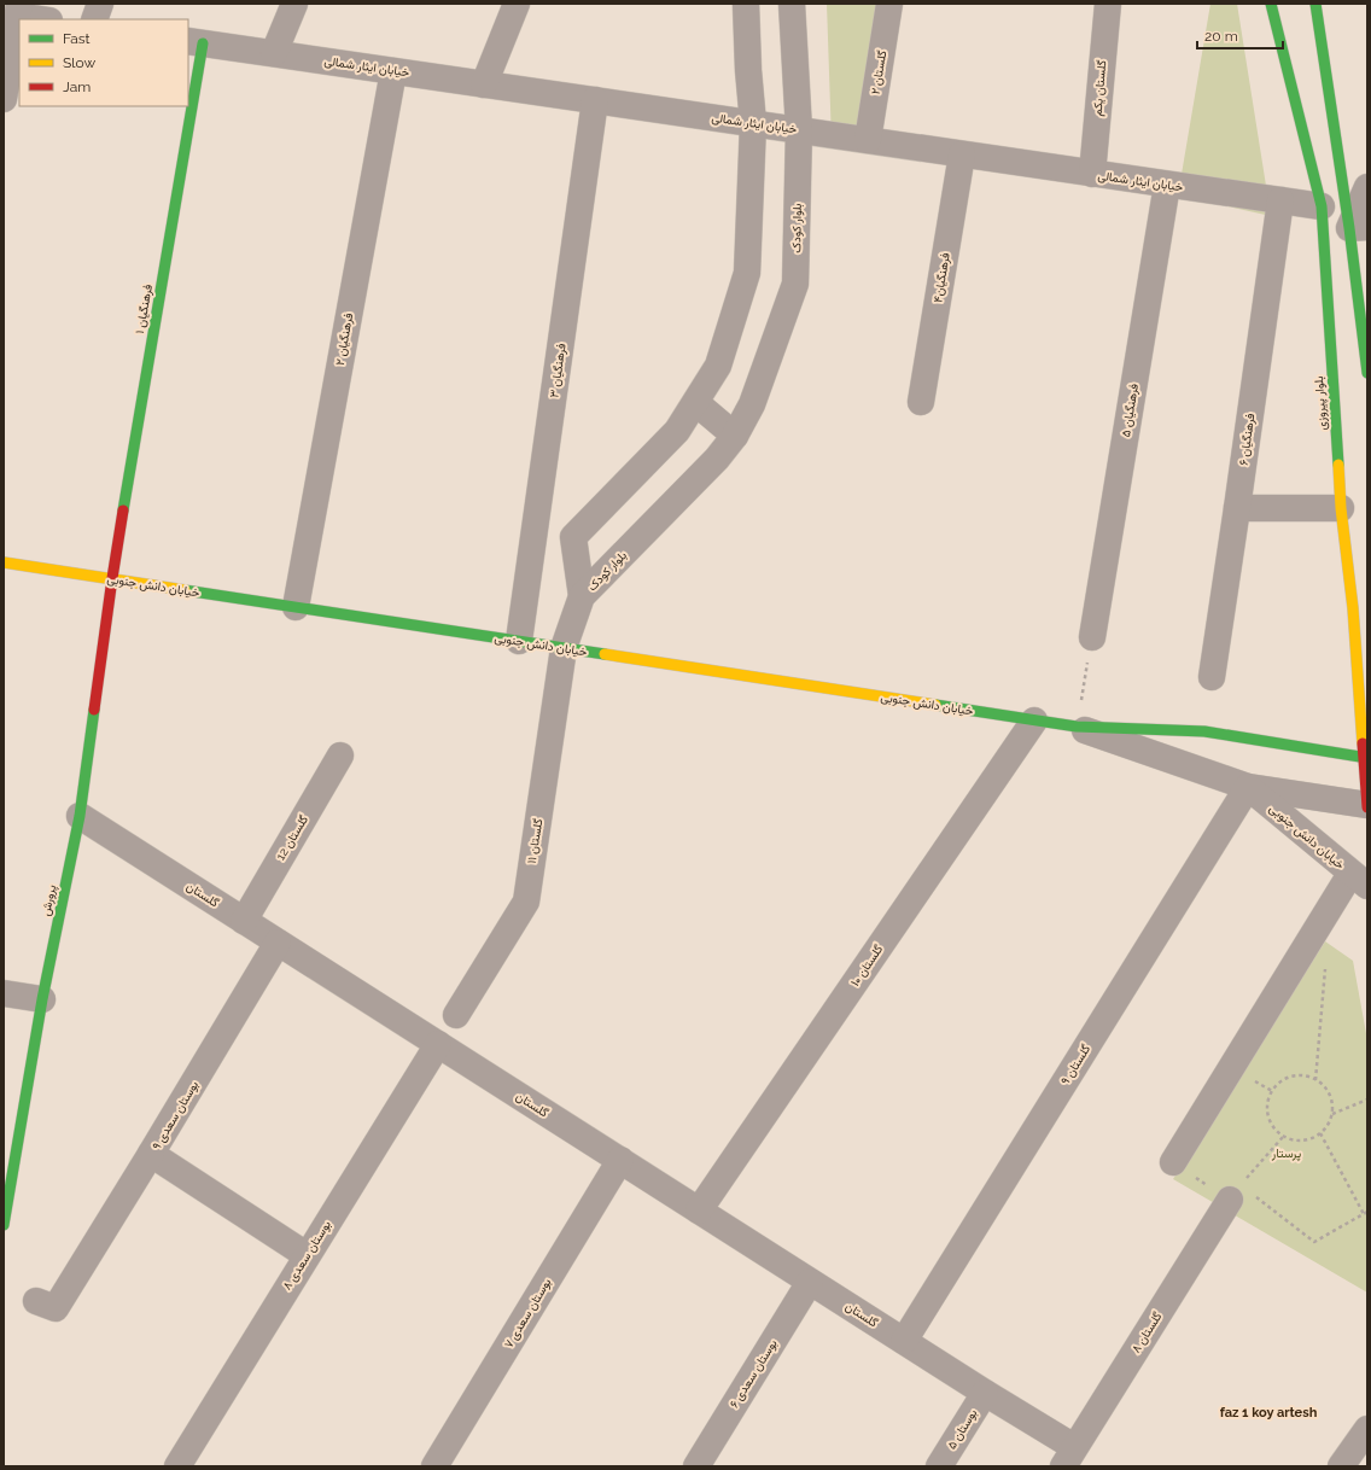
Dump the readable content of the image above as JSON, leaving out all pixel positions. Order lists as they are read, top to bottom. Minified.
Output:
{"streets":{"street":["خیابان ایثار شمالی","گلستان ۲","گلستان یکم","بلوار کودک","فرهنگیان۴","فرهنگیان ۱","فرهنگیان ۲","فرهنگیان ۳","بلوار پیروزی","فرهنگیان ۵","فرهنگیان ۶","خیابان دانش جنوبی","گلستان 12","گلستان ۱۱","گلستان","پرورش","گلستان ۱۰","گلستان ۹","بوستان سعدی ۹","بوستان سعدی ۸","بوستان سعدی ۷","گلستان ۸","بوستان سعدی ۶","بوستان ۵"]},"crossings":[["خیابان ایثار شمالی","گلستان ۲"],["خیابان ایثار شمالی","گلستان یکم"],["خیابان ایثار شمالی","بلوار کودک"],["خیابان ایثار شمالی","فرهنگیان۴"],["خیابان ایثار شمالی","فرهنگیان ۱"],["خیابان ایثار شمالی","فرهنگیان ۲"],["خیابان ایثار شمالی","فرهنگیان ۳"],["خیابان ایثار شمالی","بلوار پیروزی"],["خیابان ایثار شمالی","فرهنگیان ۵"],["خیابان ایثار شمالی","فرهنگیان ۶"],["بلوار کودک","گلستان ۱۱"],["فرهنگیان ۱","خیابان دانش جنوبی"],["فرهنگیان ۱","پرورش"],["فرهنگیان ۲","خیابان دانش جنوبی"],["فرهنگیان ۳","خیابان دانش جنوبی"],["بلوار پیروزی","خیابان دانش جنوبی"],["خیابان دانش جنوبی","گلستان ۱۱"],["خیابان دانش جنوبی","پرورش"],["خیابان دانش جنوبی","گلستان ۱۰"],["خیابان دانش جنوبی","گلستان ۹"],["گلستان 12","گلستان"],["گلستان","پرورش"],["گلستان","گلستان ۱۰"],["گلستان","گلستان ۹"],["گلستان","بوستان سعدی ۹"],["گلستان","بوستان سعدی ۸"],["گلستان","بوستان سعدی ۷"],["گلستان","گلستان ۸"],["گلستان","بوستان سعدی ۶"],["گلستان","بوستان ۵"],["بوستان سعدی ۹","بوستان سعدی ۸"]],"districts":["faz 1 koy artesh"],"parks":["پرستار"],"legend":["Fast","Slow","Jam"],"scale_bar":"20 m"}
